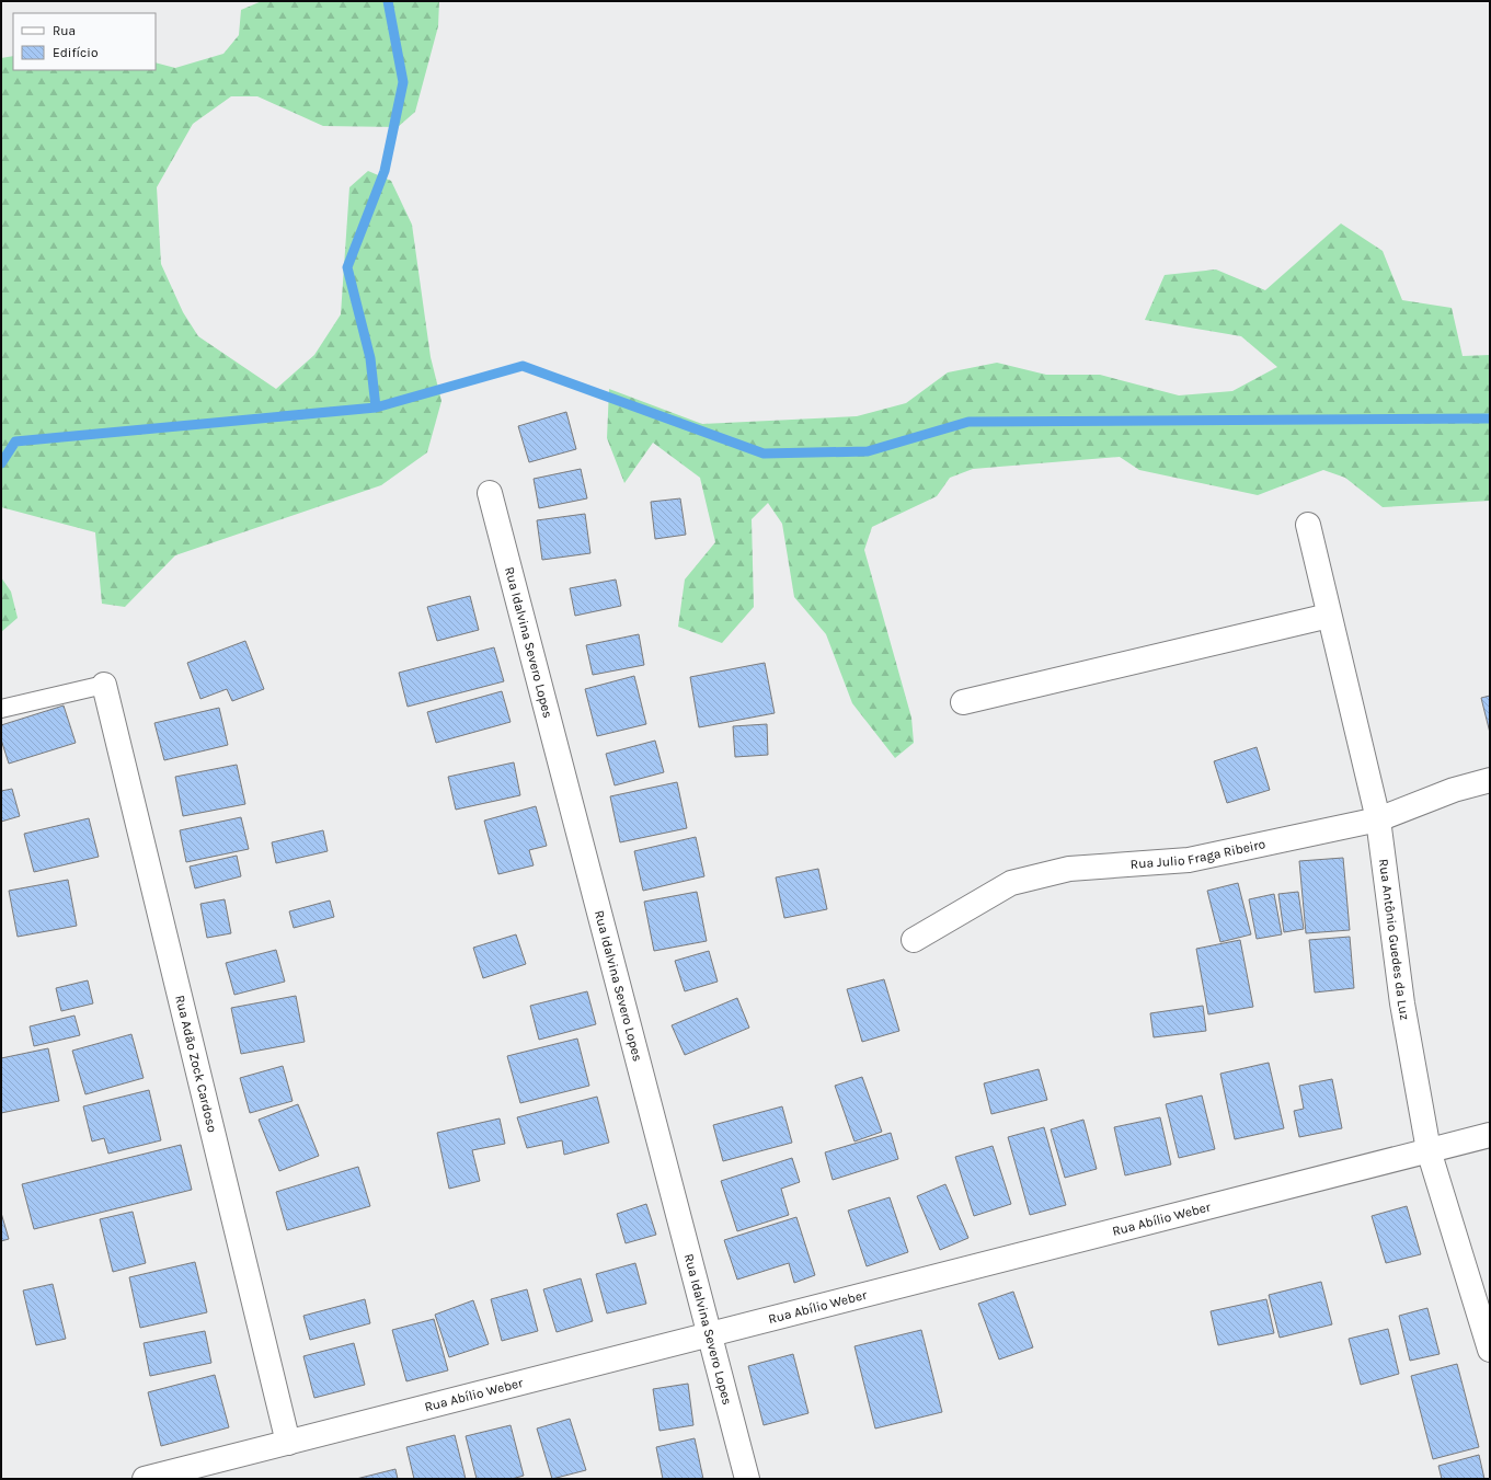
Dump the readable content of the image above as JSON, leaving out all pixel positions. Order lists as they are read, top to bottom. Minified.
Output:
{"streets":{"street":["Rua Idalvina Severo Lopes","Rua Julio Fraga Ribeiro","Rua Antônio Guedes da Luz","Rua Adão Zock Cardoso","Rua Abílio Weber"]},"crossings":[["Rua Idalvina Severo Lopes","Rua Abílio Weber"],["Rua Julio Fraga Ribeiro","Rua Antônio Guedes da Luz"],["Rua Antônio Guedes da Luz","Rua Abílio Weber"],["Rua Adão Zock Cardoso","Rua Abílio Weber"]],"legend":["Rua","Edifício"]}
